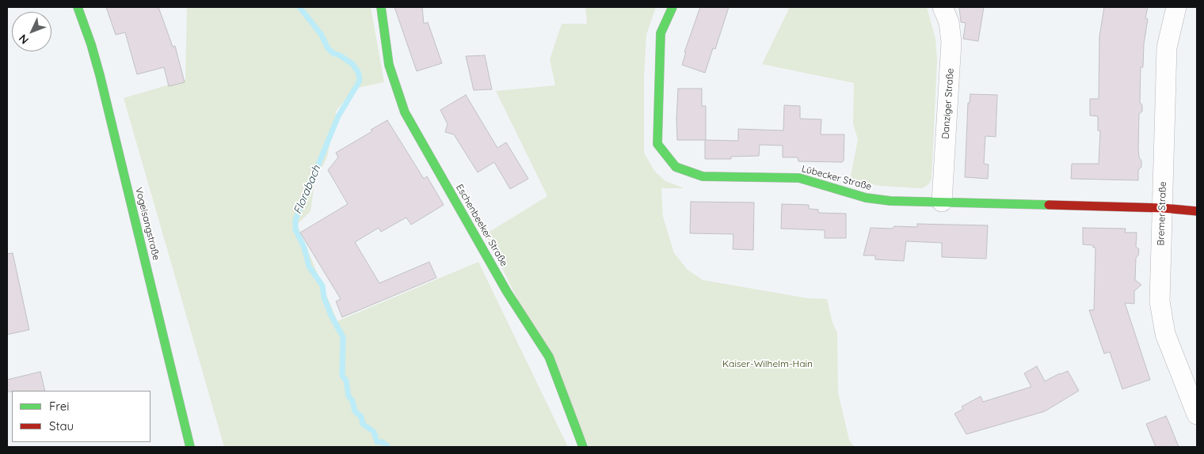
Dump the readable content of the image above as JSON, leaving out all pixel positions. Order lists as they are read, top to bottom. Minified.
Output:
{"streets":{"street":["Danziger Straße","Lübecker Straße","Bremer Straße","Vogelsangstraße","Eschenbeeker Straße"]},"crossings":[["Danziger Straße","Lübecker Straße"],["Lübecker Straße","Bremer Straße"]],"water":["Florabach"],"parks":["Kaiser-Wilhelm-Hain"],"legend":["Frei","Stau"],"north":"bottom left"}
